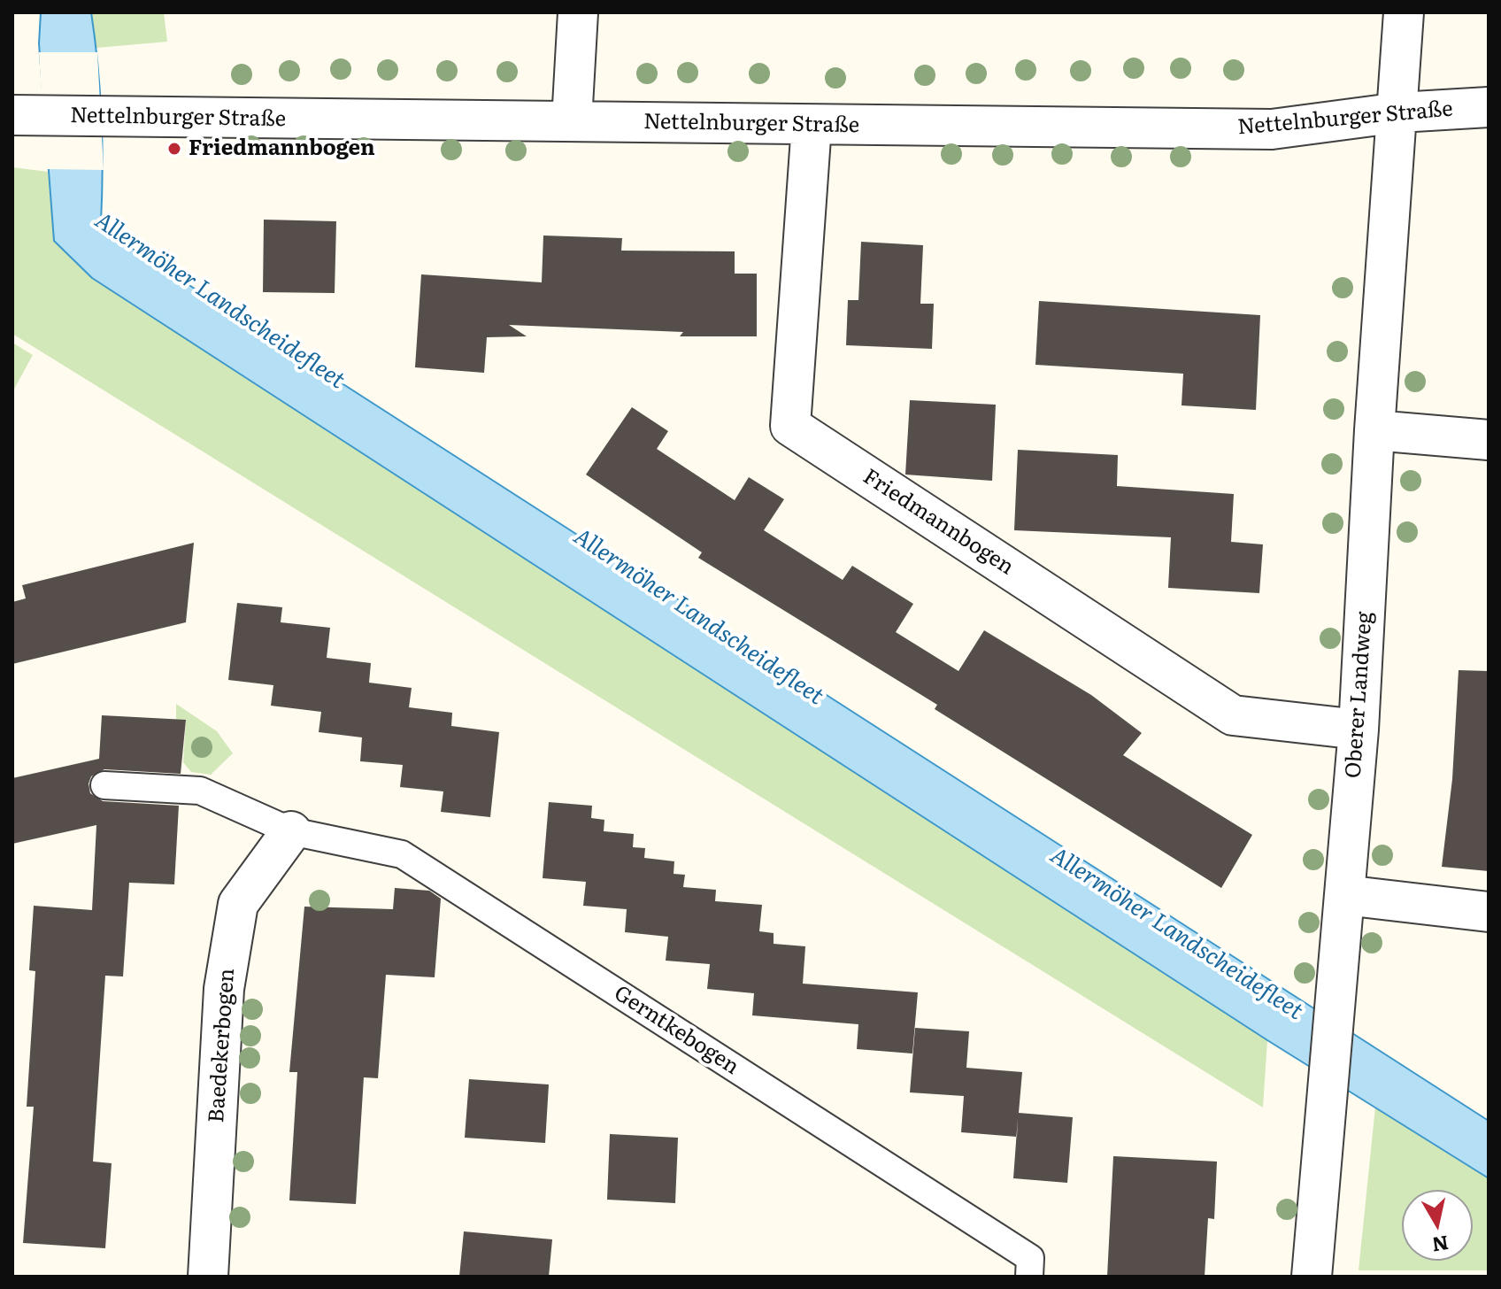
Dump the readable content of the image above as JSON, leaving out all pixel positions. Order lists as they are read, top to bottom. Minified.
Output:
{"streets":{"street":["Nettelnburger Straße","Friedmannbogen","Oberer Landweg","Baedekerbogen"],"lane":["Gerntkebogen"]},"crossings":[["Nettelnburger Straße","Friedmannbogen"],["Nettelnburger Straße","Oberer Landweg"],["Friedmannbogen","Oberer Landweg"],["Gerntkebogen","Baedekerbogen"]],"water":["Allermöher Landscheidefleet"],"places":["Friedmannbogen"],"north":"bottom"}
